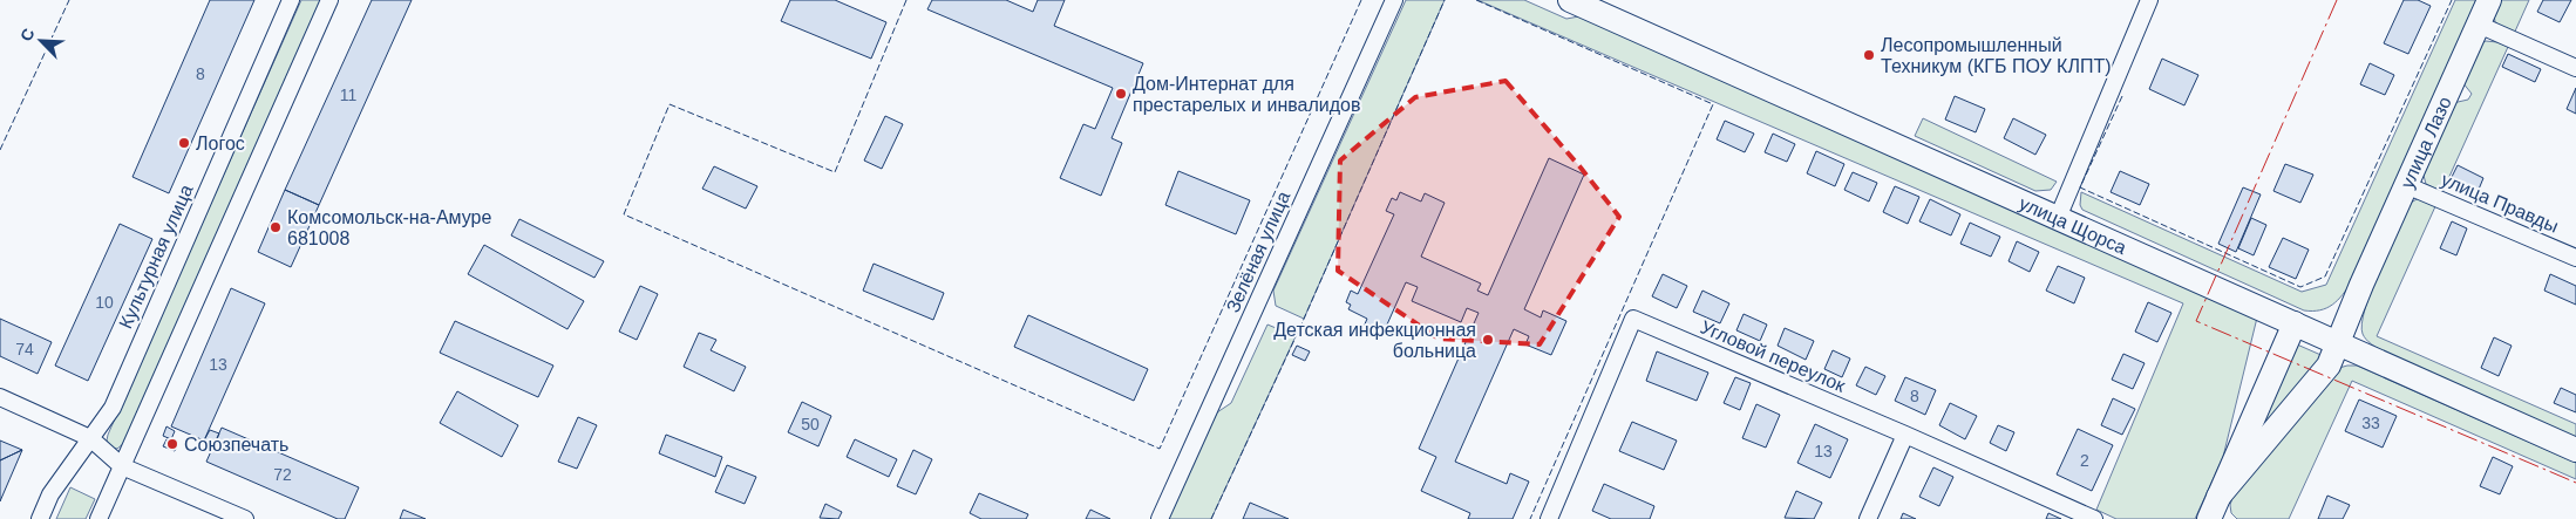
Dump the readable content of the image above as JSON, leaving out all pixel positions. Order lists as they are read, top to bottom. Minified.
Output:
{"streets":{"street":["улица Лазо","улица Правды","улица Щорса","Зелёная улица","Культурная улица","Угловой переулок"]},"crossings":[["улица Лазо","улица Правды"],["улица Лазо","улица Щорса"]],"places":["Лесопромышленный Техникум (КГБ ПОУ КЛПТ)","Дом-Интернат для престарелых и инвалидов","Логос","Комсомольск-на-Амуре 681008","Детская инфекционная больница","Союзпечать"],"house_numbers":["8","11","10","74","13","8","33","50","13","2","72"],"north":"top left"}
